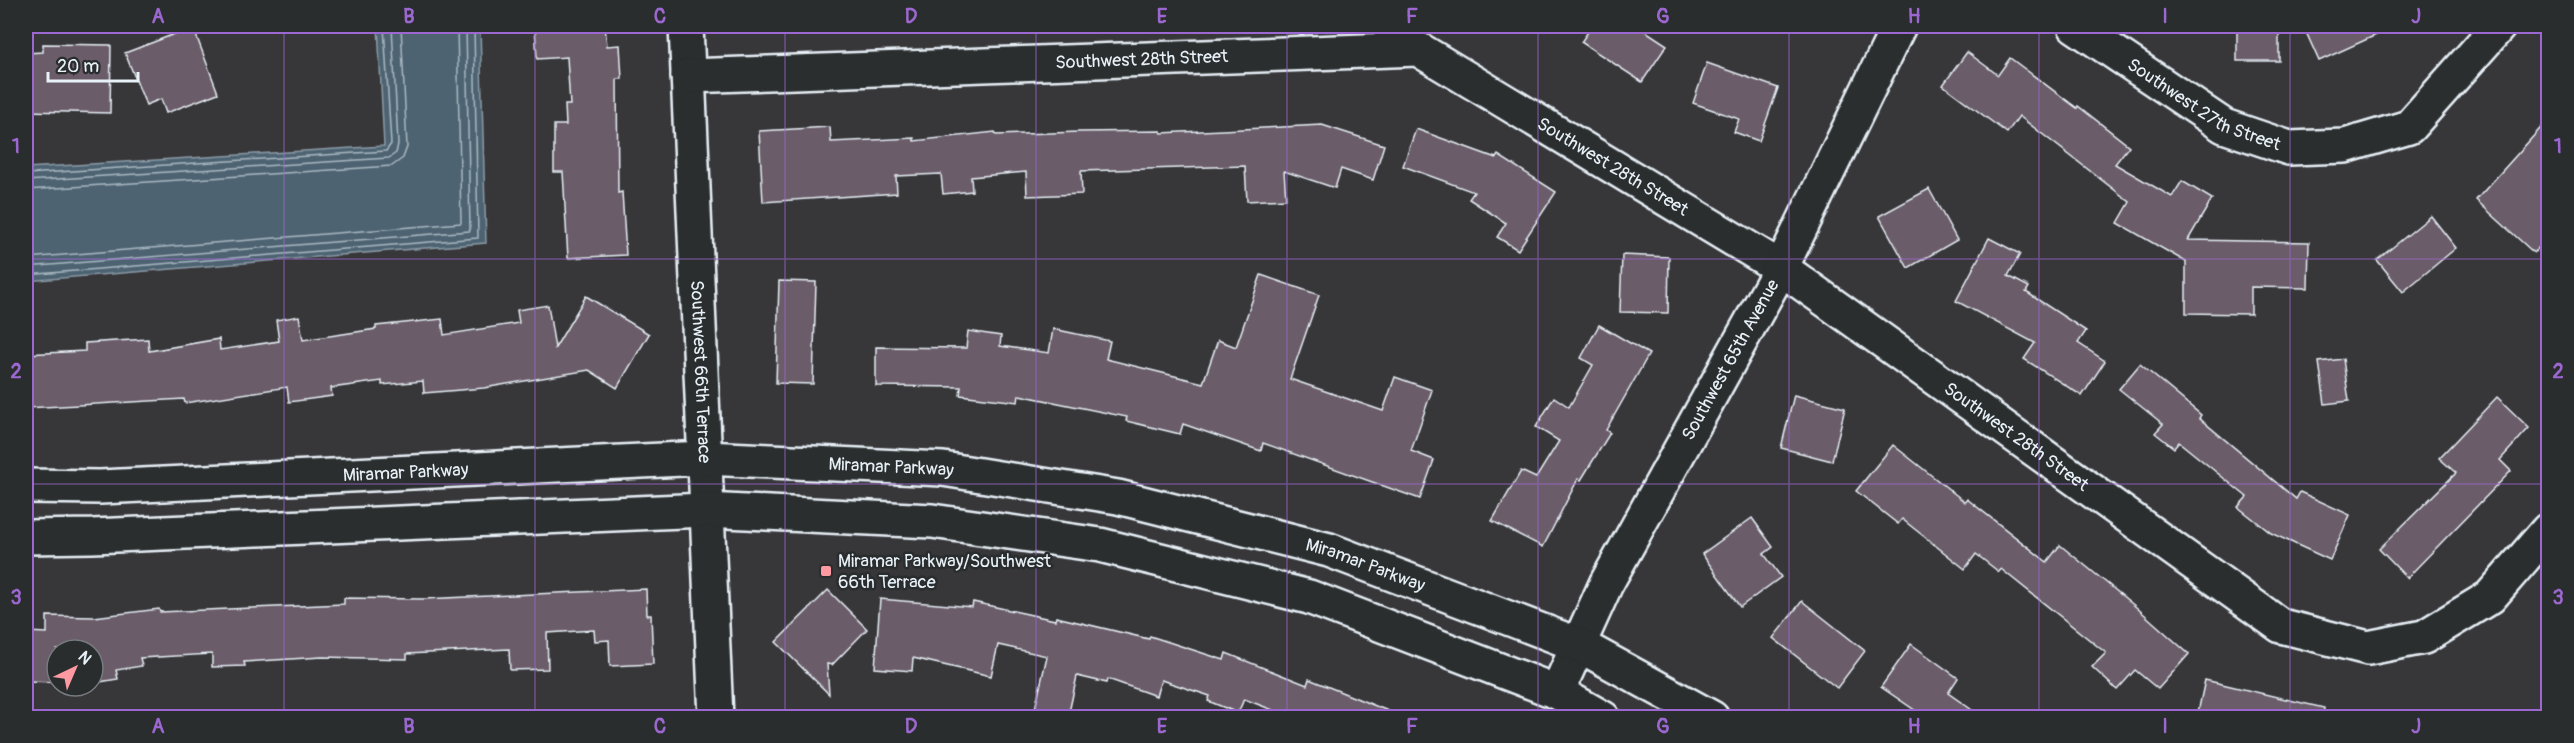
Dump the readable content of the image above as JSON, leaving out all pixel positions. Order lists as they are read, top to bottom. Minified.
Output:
{"streets":{"street":["Southwest 28th Street","Southwest 27th Street","Southwest 65th Avenue","Southwest 66th Terrace","Miramar Parkway"]},"crossings":[["Southwest 28th Street","Southwest 65th Avenue"],["Southwest 28th Street","Southwest 66th Terrace"],["Southwest 65th Avenue","Miramar Parkway"],["Southwest 66th Terrace","Miramar Parkway"]],"places":{"transit":["Miramar Parkway/Southwest 66th Terrace"]},"scale_bar":"20 m","north":"top right","grid":{"columns":["A","B","C","D","E","F","G","H","I","J"],"rows":["1","2","3"]}}
